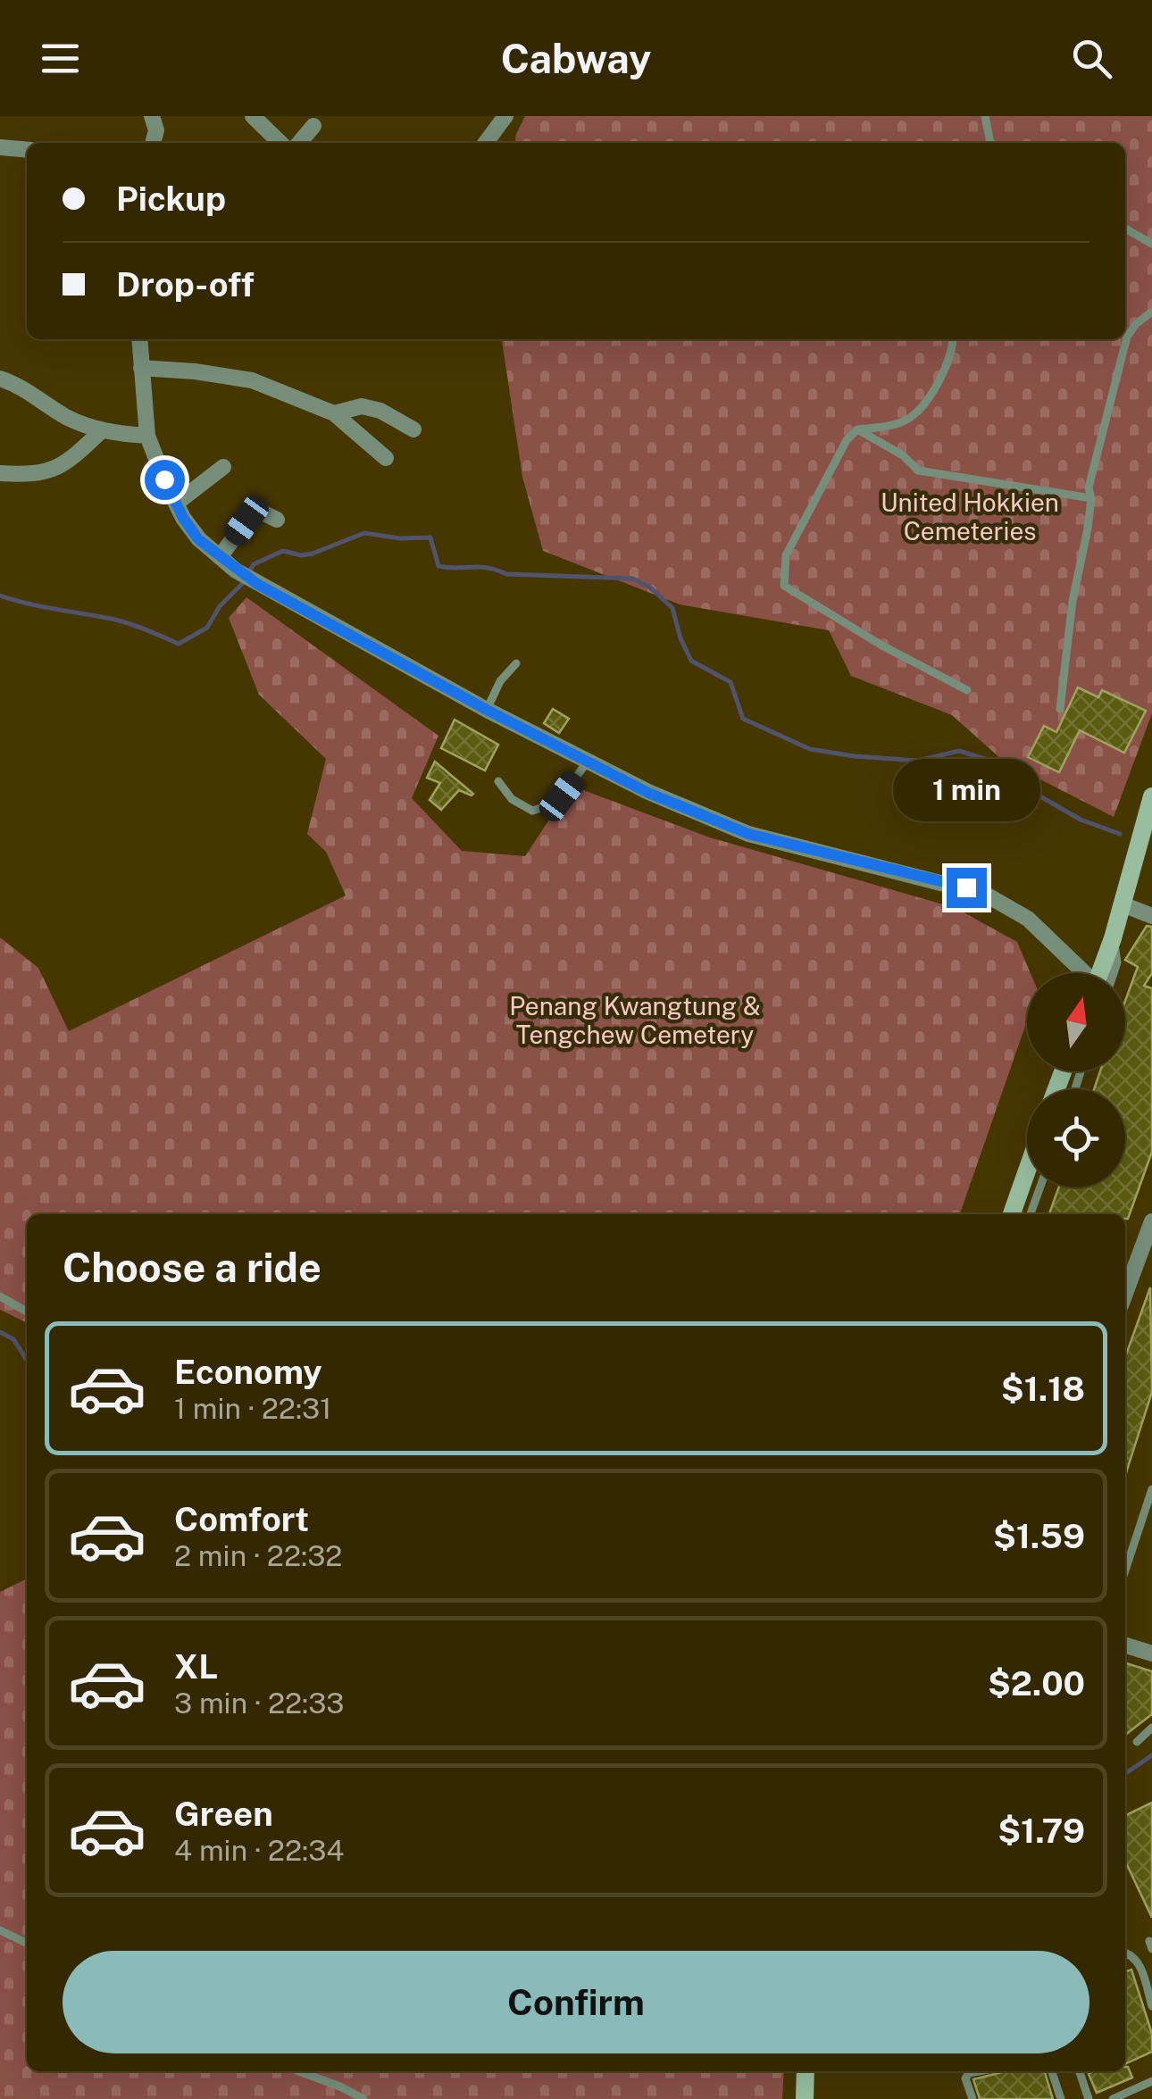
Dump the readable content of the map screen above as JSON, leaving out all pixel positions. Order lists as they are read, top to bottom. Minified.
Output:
{"parks":["United Hokkien Cemeteries","Penang Kwangtung & Tengchew Cemetery"],"north":"top","page":{"header":"Cabway","banner":["Pickup","Drop-off"],"bubble":"1 min","heading":"Choose a ride","list":[{"name":"Economy","note":"1 min · 22:31","value":"$1.18"},{"name":"Comfort","note":"2 min · 22:32","value":"$1.59"},{"name":"XL","note":"3 min · 22:33","value":"$2.00"},{"name":"Green","note":"4 min · 22:34","value":"$1.79"}],"buttons":"Confirm"}}
